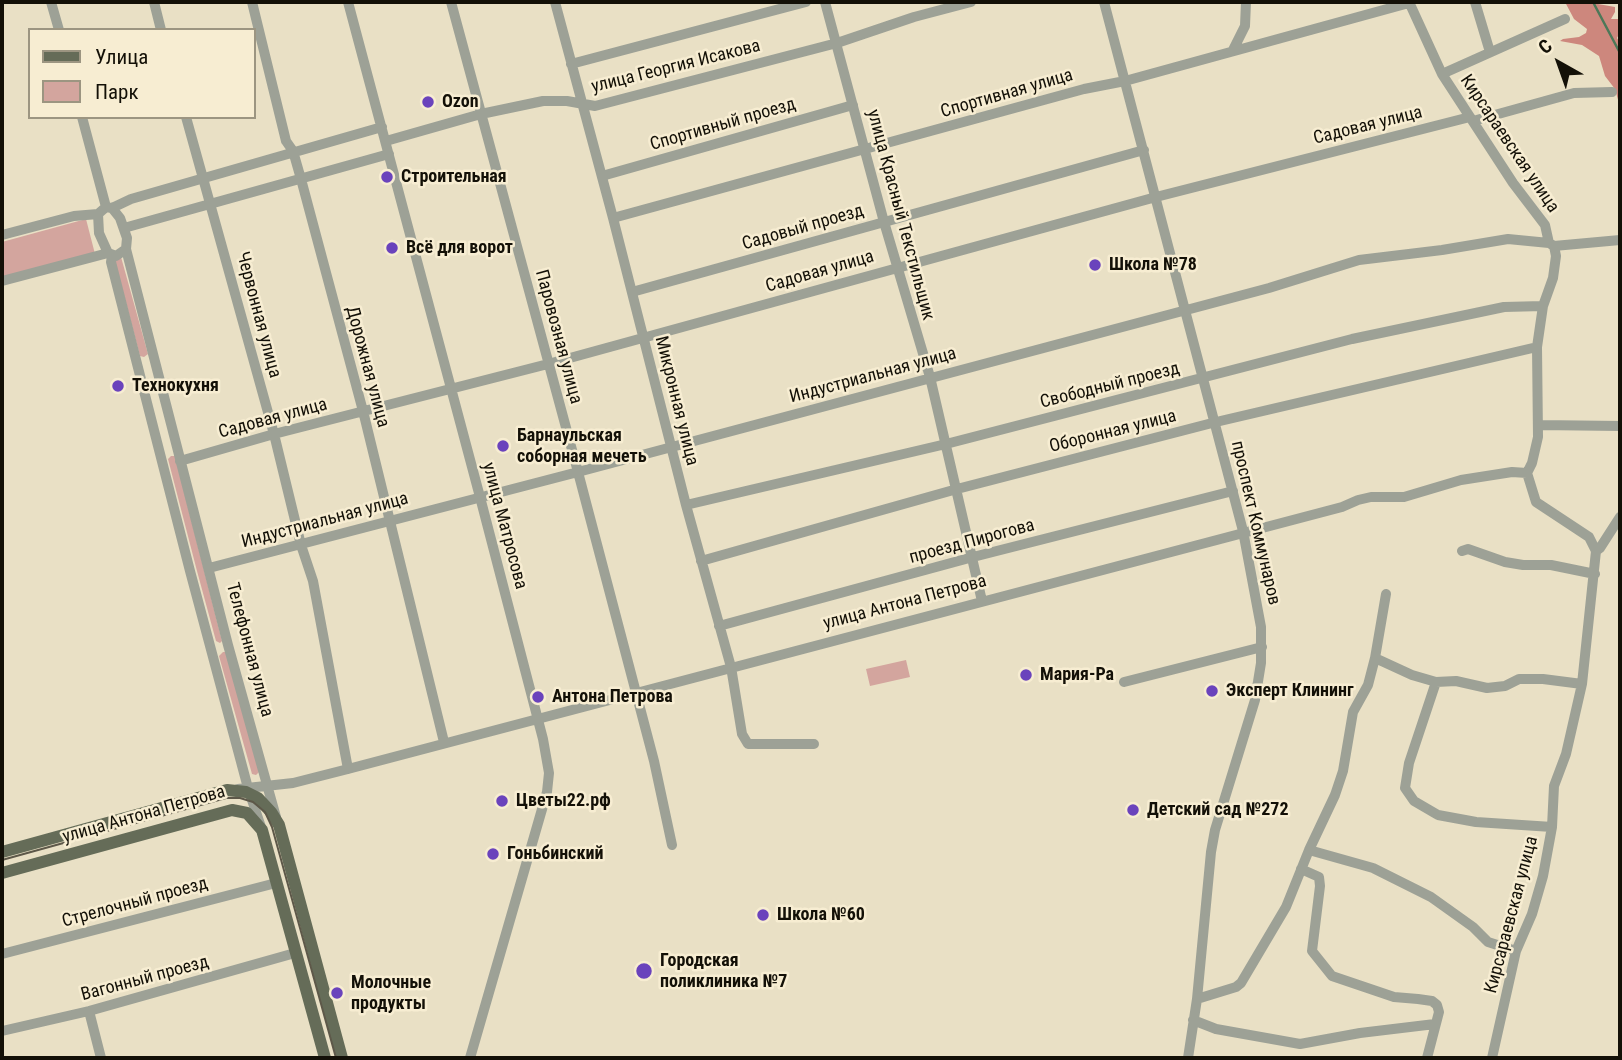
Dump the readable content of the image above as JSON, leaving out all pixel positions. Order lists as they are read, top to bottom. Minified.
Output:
{"streets":{"main road":["улица Антона Петрова","Телефонная улица"],"street":["улица Георгия Исакова","Спортивная улица","Спортивный проезд","Садовая улица","Кирсараевская улица","улица Красный Текстильщик","Садовый проезд","Червонная улица","Паровозная улица","Дорожная улица","Индустриальная улица","Свободный проезд","Микронная улица","Оборонная улица","проспект Коммунаров","улица Матросова","проезд Пирогова","Стрелочный проезд","Вагонный проезд"]},"crossings":[["улица Георгия Исакова","улица Красный Текстильщик"],["улица Георгия Исакова","Паровозная улица"],["улица Георгия Исакова","Микронная улица"],["улица Георгия Исакова","улица Матросова"],["Спортивная улица","Кирсараевская улица"],["Спортивная улица","улица Красный Текстильщик"],["Спортивная улица","Микронная улица"],["Спортивная улица","проспект Коммунаров"],["Спортивный проезд","улица Красный Текстильщик"],["Спортивный проезд","Микронная улица"],["Садовая улица","Кирсараевская улица"],["Садовая улица","улица Красный Текстильщик"],["Садовая улица","Червонная улица"],["Садовая улица","Паровозная улица"],["Садовая улица","Дорожная улица"],["Садовая улица","Микронная улица"],["Садовая улица","проспект Коммунаров"],["Садовая улица","улица Матросова"],["Садовая улица","Телефонная улица"],["Кирсараевская улица","Индустриальная улица"],["Кирсараевская улица","Свободный проезд"],["Кирсараевская улица","Оборонная улица"],["Кирсараевская улица","улица Антона Петрова"],["улица Красный Текстильщик","Садовый проезд"],["улица Красный Текстильщик","Индустриальная улица"],["улица Красный Текстильщик","Свободный проезд"],["улица Красный Текстильщик","Оборонная улица"],["улица Красный Текстильщик","проезд Пирогова"],["улица Красный Текстильщик","улица Антона Петрова"],["Садовый проезд","Микронная улица"],["Садовый проезд","проспект Коммунаров"],["Червонная улица","Индустриальная улица"],["Червонная улица","улица Антона Петрова"],["Паровозная улица","Индустриальная улица"],["Паровозная улица","улица Антона Петрова"],["Дорожная улица","Индустриальная улица"],["Дорожная улица","улица Антона Петрова"],["Индустриальная улица","Микронная улица"],["Индустриальная улица","проспект Коммунаров"],["Индустриальная улица","улица Матросова"],["Индустриальная улица","Телефонная улица"],["Свободный проезд","Микронная улица"],["Свободный проезд","проспект Коммунаров"],["Микронная улица","Оборонная улица"],["Микронная улица","проезд Пирогова"],["Микронная улица","улица Антона Петрова"],["Оборонная улица","проспект Коммунаров"],["проспект Коммунаров","проезд Пирогова"],["проспект Коммунаров","улица Антона Петрова"],["улица Матросова","улица Антона Петрова"],["улица Антона Петрова","Телефонная улица"],["Телефонная улица","Стрелочный проезд"],["Телефонная улица","Вагонный проезд"]],"places":["Ozon","Строительная","Всё для ворот","Школа №78","Технокухня","Барнаульская соборная мечеть","Мария-Ра","Эксперт Клининг","Антона Петрова","Цветы22.рф","Детский сад №272","Гоньбинский","Школа №60","Городская поликлиника №7","Молочные продукты"],"legend":["Улица","Парк"],"north":"top left"}
